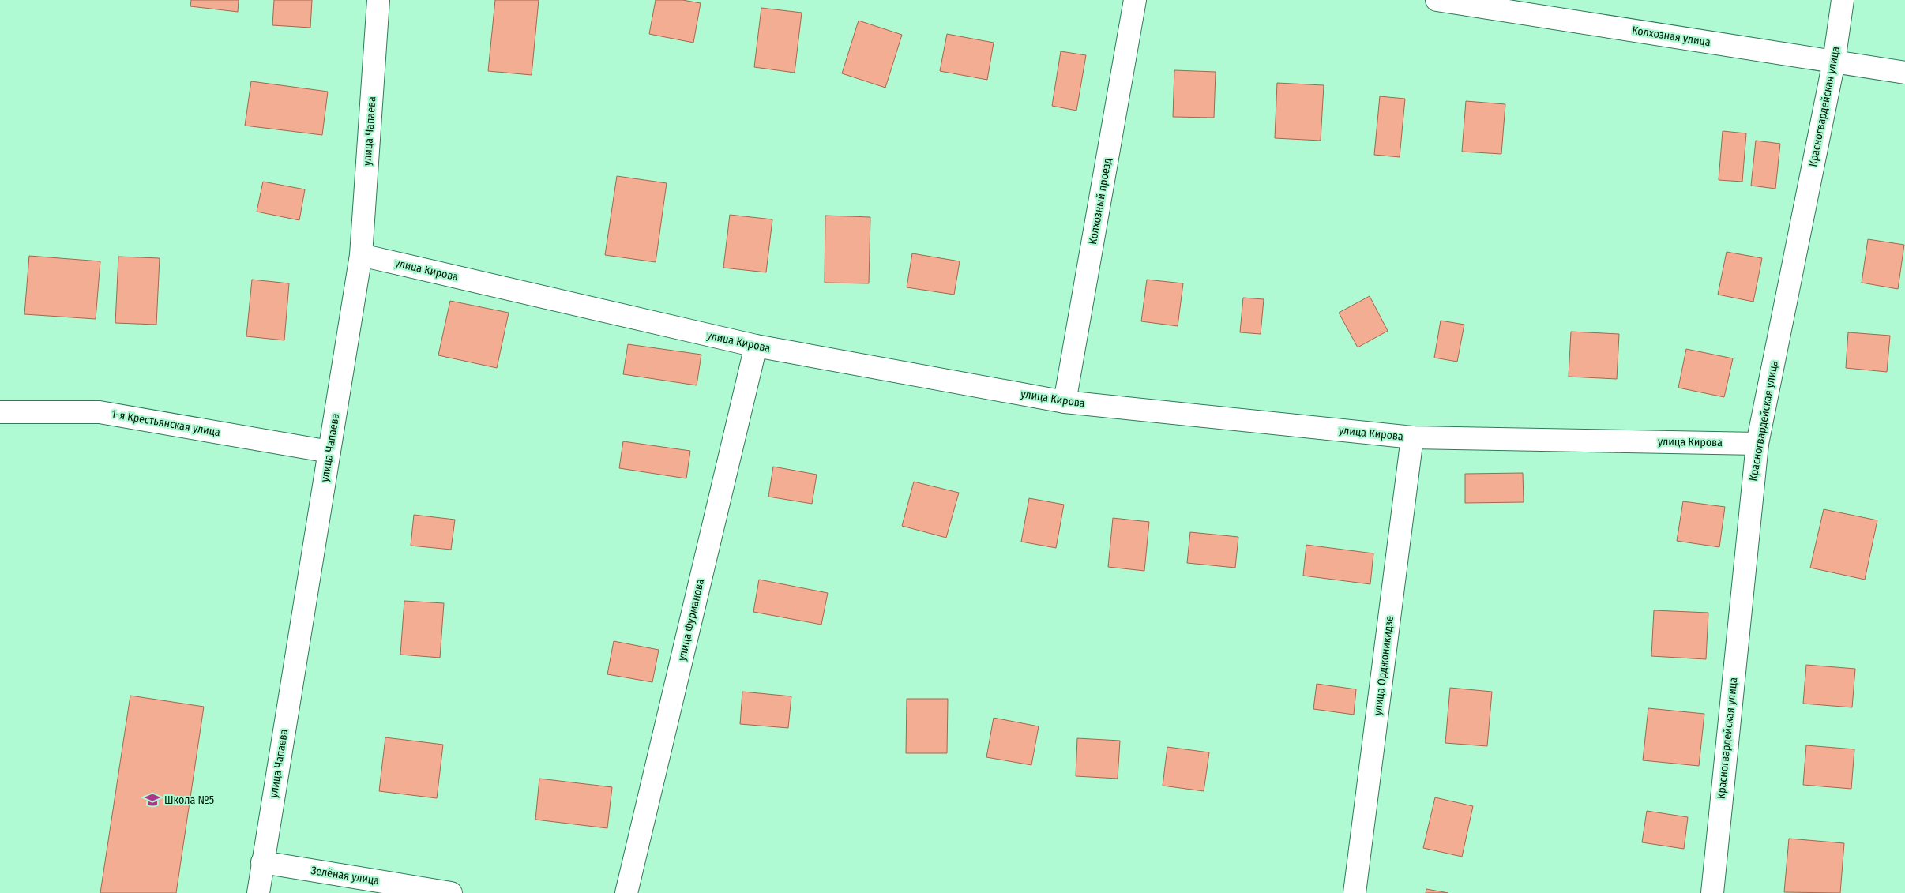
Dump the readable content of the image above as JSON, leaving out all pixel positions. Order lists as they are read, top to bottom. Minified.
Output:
{"streets":{"street":["Колхозная улица","Красногвардейская улица","улица Чапаева","Колхозный проезд","улица Кирова","1-я Крестьянская улица","улица Фурманова","улица Орджоникидзе","Зелёная улица"]},"crossings":[["Колхозная улица","Красногвардейская улица"],["Красногвардейская улица","улица Кирова"],["улица Чапаева","улица Кирова"],["улица Чапаева","1-я Крестьянская улица"],["улица Чапаева","Зелёная улица"],["Колхозный проезд","улица Кирова"],["улица Кирова","улица Фурманова"],["улица Кирова","улица Орджоникидзе"]],"places":{"school or university":["Школа №5"]}}
